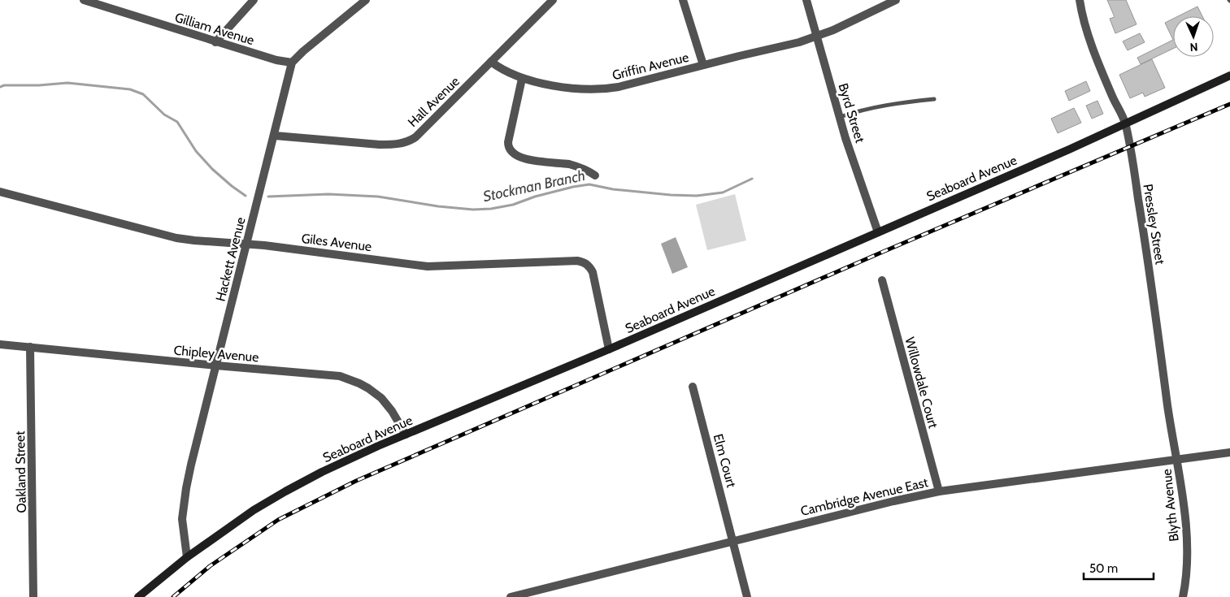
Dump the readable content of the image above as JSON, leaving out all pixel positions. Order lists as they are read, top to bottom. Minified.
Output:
{"streets":{"main road":["Seaboard Avenue"],"street":["Gilliam Avenue","Griffin Avenue","Hall Avenue","Byrd Street","Pressley Street","Giles Avenue","Hackett Avenue","Chipley Avenue","Willowdale Court","Elm Court","Oakland Street","Cambridge Avenue East","Blyth Avenue"]},"crossings":[["Gilliam Avenue","Hackett Avenue"],["Griffin Avenue","Hall Avenue"],["Griffin Avenue","Byrd Street"],["Hall Avenue","Hackett Avenue"],["Byrd Street","Seaboard Avenue"],["Seaboard Avenue","Pressley Street"],["Seaboard Avenue","Giles Avenue"],["Seaboard Avenue","Hackett Avenue"],["Seaboard Avenue","Chipley Avenue"],["Pressley Street","Cambridge Avenue East"],["Pressley Street","Blyth Avenue"],["Giles Avenue","Hackett Avenue"],["Hackett Avenue","Chipley Avenue"],["Chipley Avenue","Oakland Street"],["Willowdale Court","Cambridge Avenue East"],["Elm Court","Cambridge Avenue East"],["Cambridge Avenue East","Blyth Avenue"]],"water":["Stockman Branch"],"scale_bar":"50 m","north":"bottom"}
